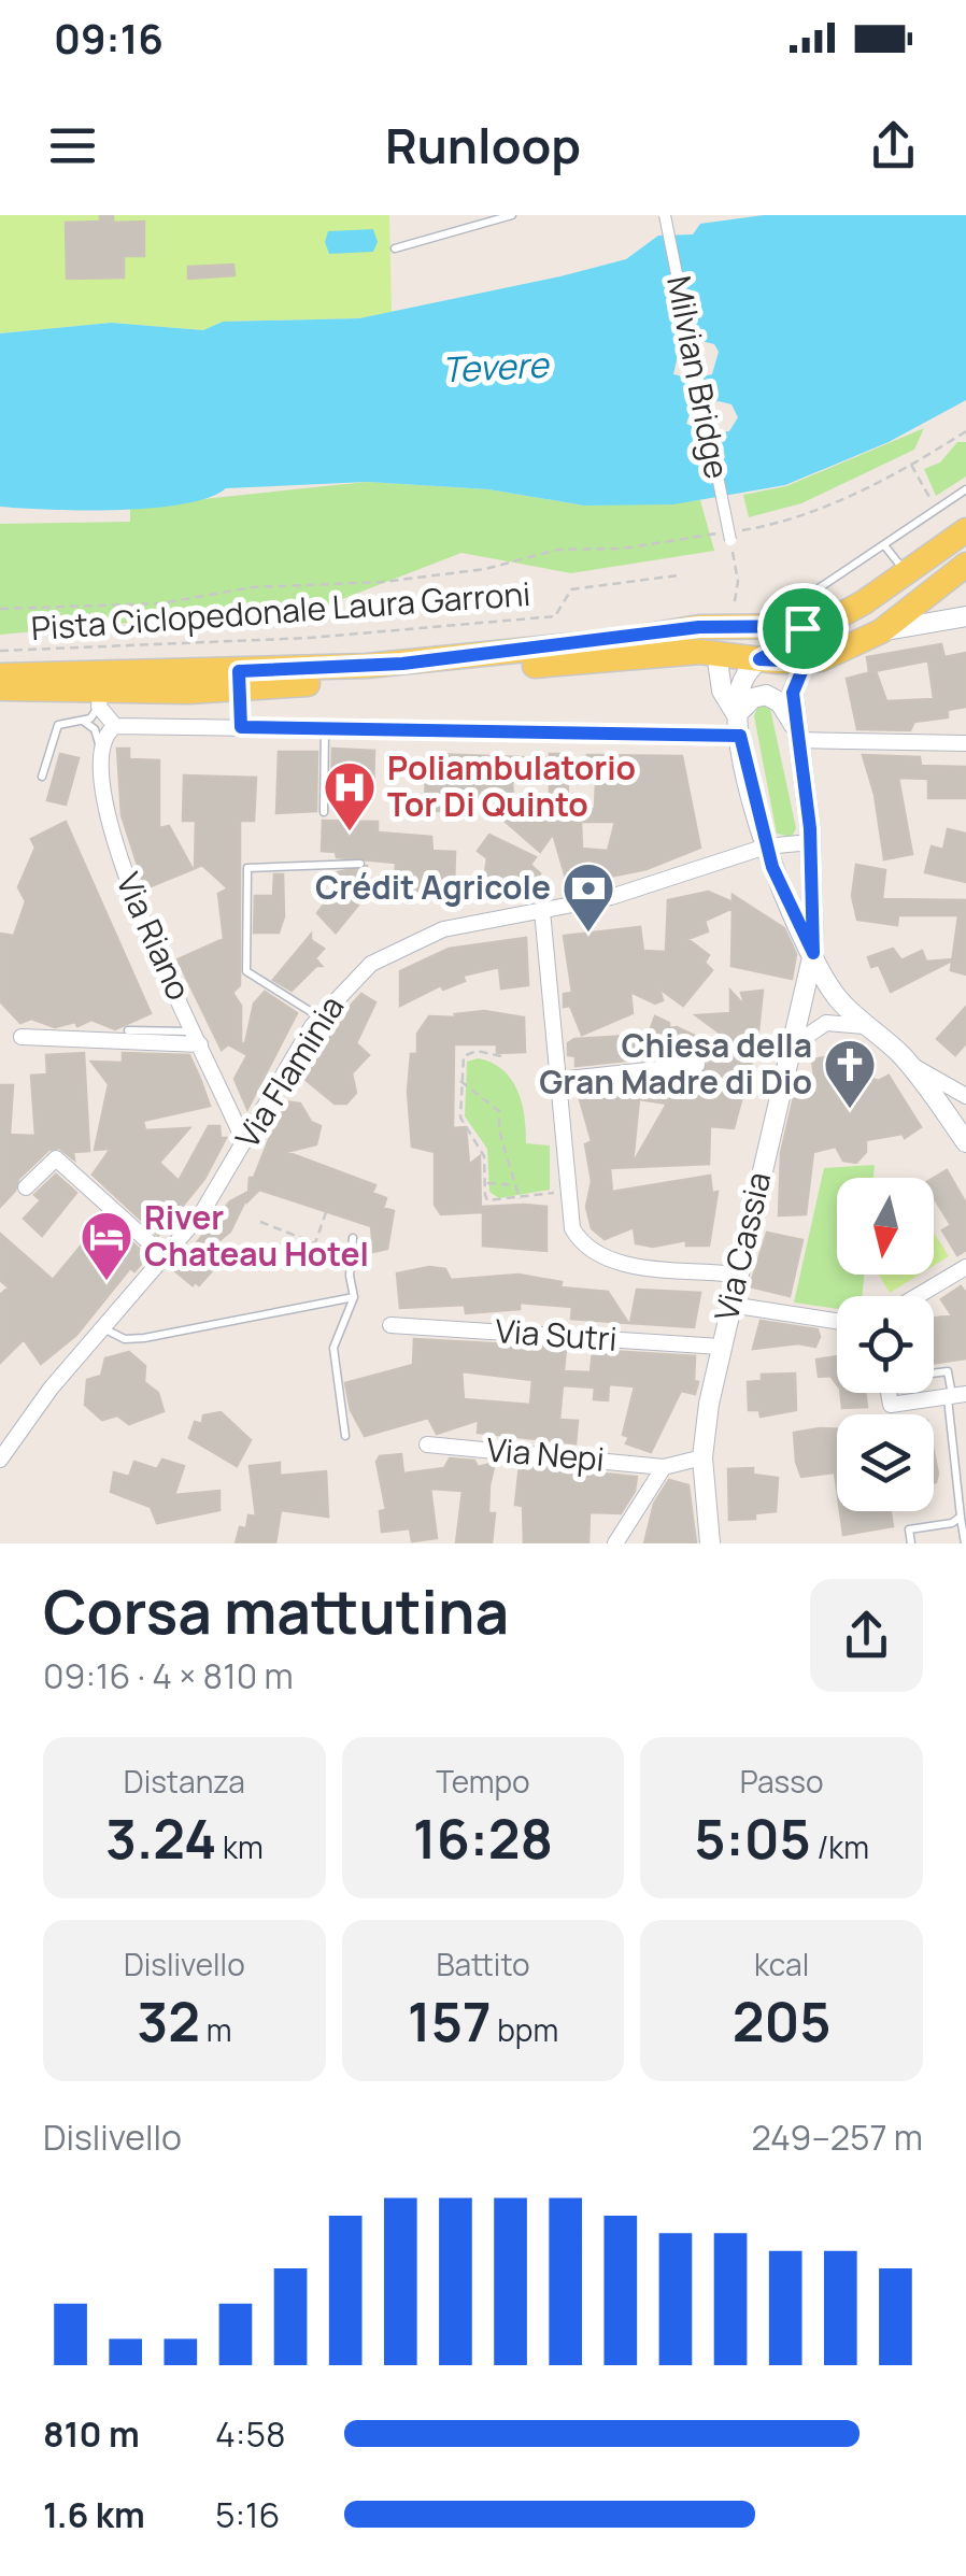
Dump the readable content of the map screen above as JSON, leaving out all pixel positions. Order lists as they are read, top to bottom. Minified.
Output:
{"streets":{"street":["Milvian Bridge","Via Riano","Via Flaminia","Via Cassia","Via Sutri","Via Nepi"],"path":["Pista Ciclopedonale Laura Garroni"]},"crossings":[["Via Riano","Via Flaminia"],["Via Cassia","Via Sutri"],["Via Cassia","Via Nepi"]],"water":["Tevere"],"places":{"hospital":["Poliambulatorio Tor Di Quinto"],"bank":["Crédit Agricole"],"church":["Chiesa della Gran Madre di Dio"],"hotel":["River Chateau Hotel"]},"north":"bottom","page":{"status":"09:16","header":"Runloop","heading":["Corsa mattutina","09:16 · 4 × 810 m"],"stats":[["Distanza","3.24 km"],["Tempo","16:28"],["Passo","5:05 /km"],["Dislivello","32 m"],["Battito","157 bpm"],["kcal","205"]],"chart":["Dislivello","249–257 m"],"list":[{"name":"810 m","note":"4:58"},{"name":"1.6 km","note":"5:16"}]}}
